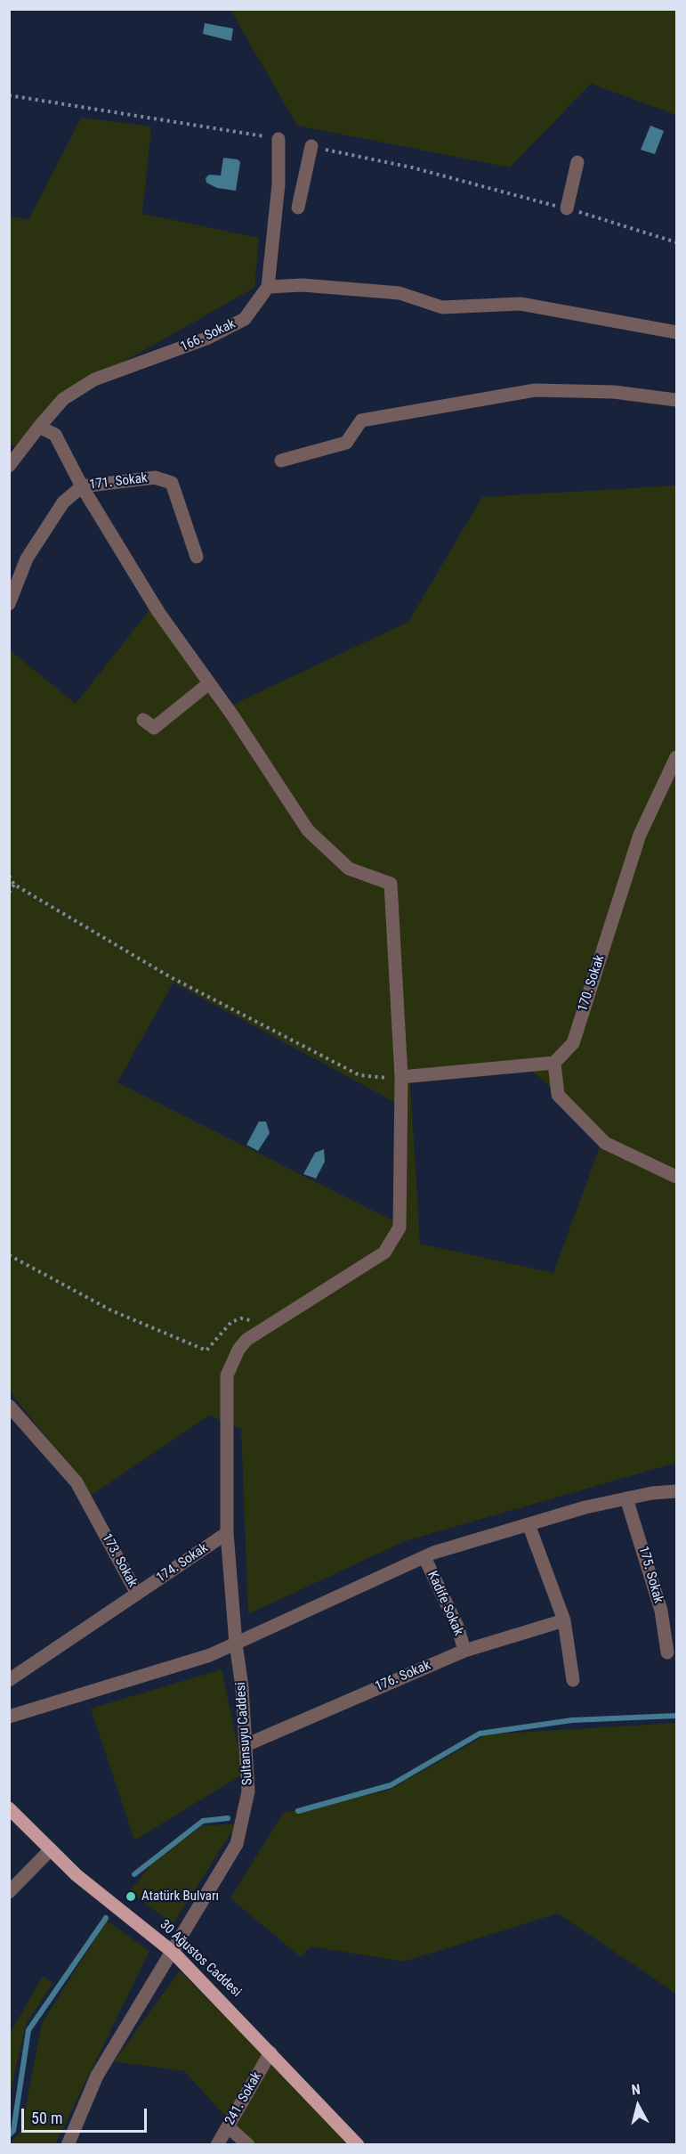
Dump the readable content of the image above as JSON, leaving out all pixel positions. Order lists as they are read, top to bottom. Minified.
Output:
{"streets":{"main road":["30 Ağustos Caddesi"],"street":["166. Sokak","171. Sokak","170. Sokak","173. Sokak","174. Sokak","175. Sokak","Kadife Sokak","176. Sokak","Sultansuyu Caddesi","241. Sokak"]},"crossings":[["173. Sokak","174. Sokak"],["174. Sokak","Sultansuyu Caddesi"],["Kadife Sokak","176. Sokak"],["176. Sokak","Sultansuyu Caddesi"],["Sultansuyu Caddesi","30 Ağustos Caddesi"],["30 Ağustos Caddesi","241. Sokak"]],"places":["Atatürk Bulvarı"],"scale_bar":"50 m","north":"top"}
